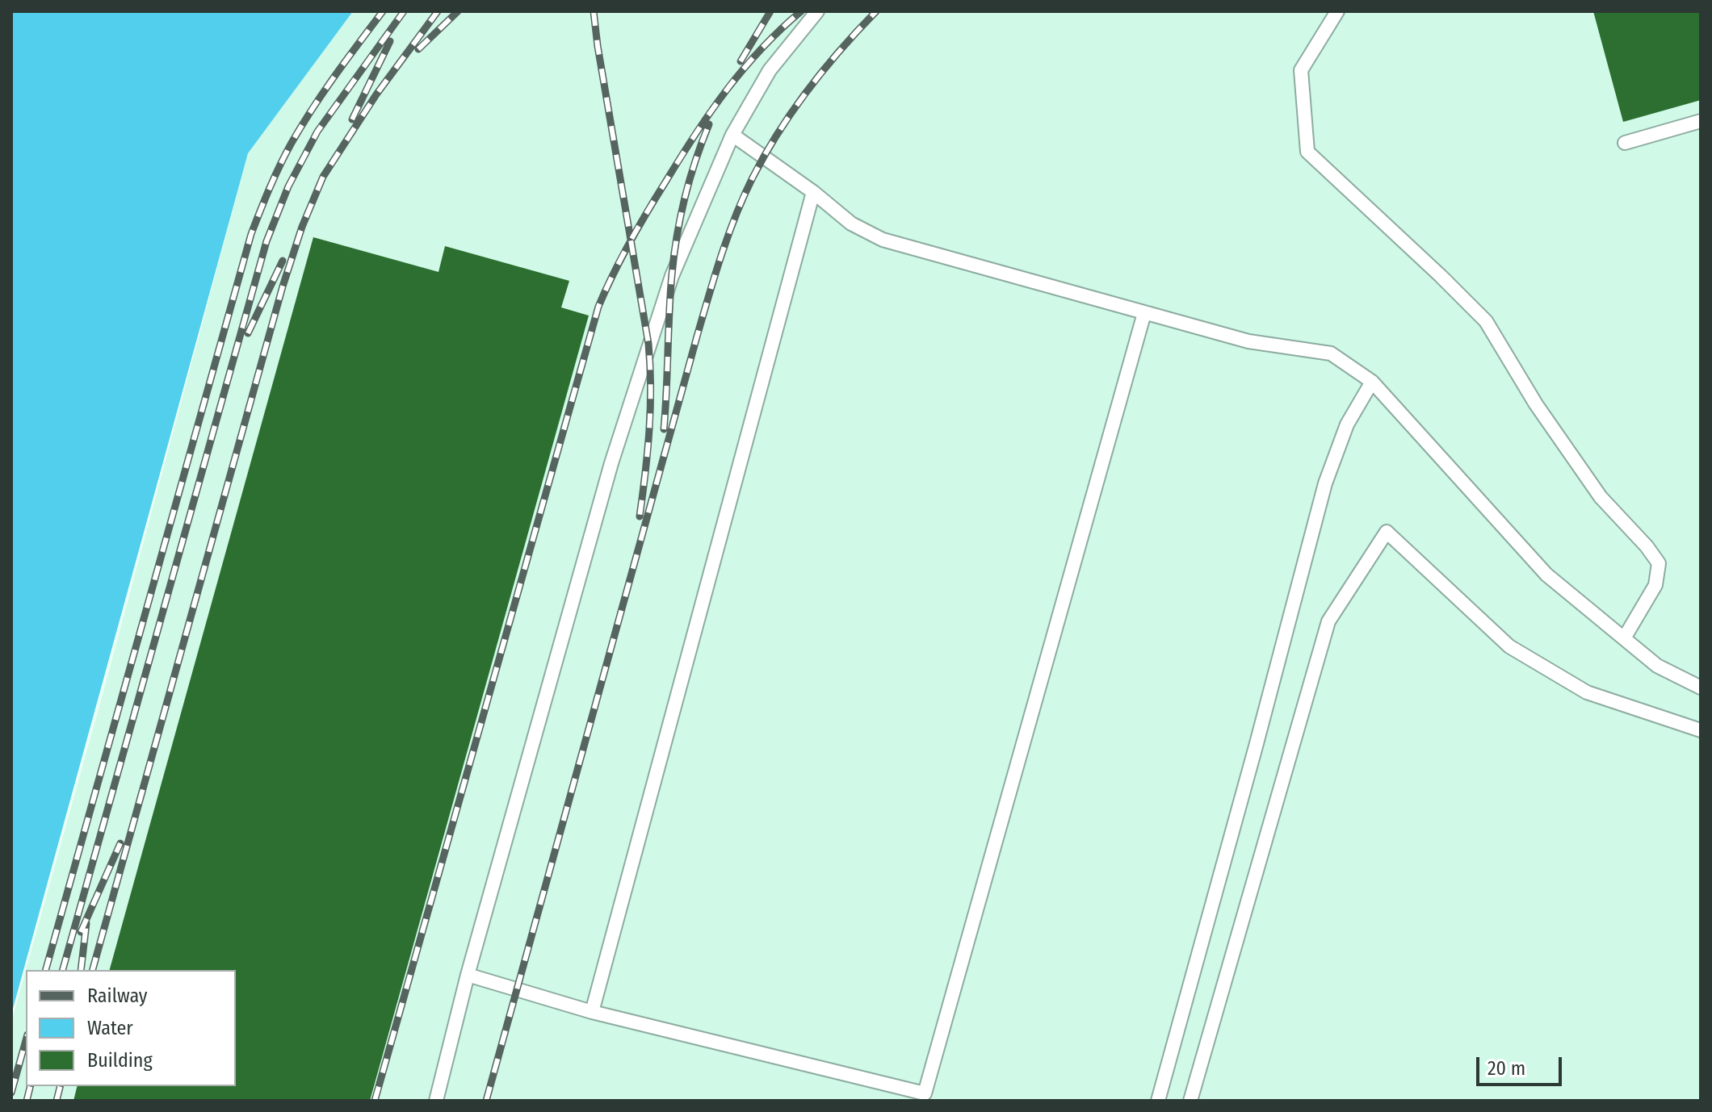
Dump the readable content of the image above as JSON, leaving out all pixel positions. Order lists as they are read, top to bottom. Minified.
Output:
{"legend":["Railway","Water","Building"],"scale_bar":"20 m"}
